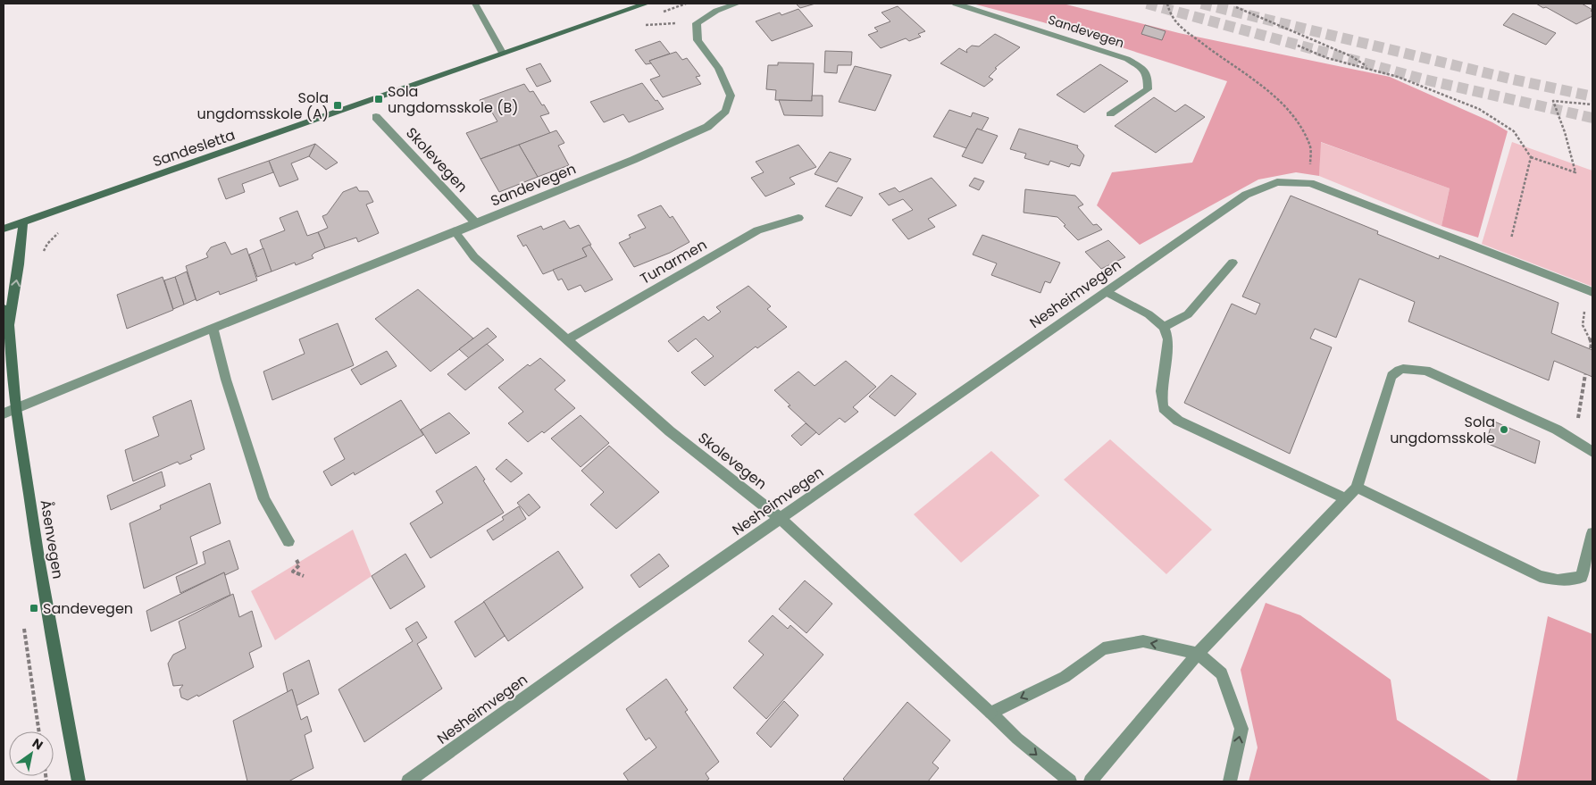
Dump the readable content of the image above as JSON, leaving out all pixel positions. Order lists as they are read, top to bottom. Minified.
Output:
{"streets":{"street":["Sandevegen","Sandesletta","Skolevegen","Tunarmen","Nesheimvegen","Åsenvegen"]},"crossings":[["Sandevegen","Skolevegen"],["Sandevegen","Åsenvegen"],["Sandesletta","Åsenvegen"],["Skolevegen","Tunarmen"],["Skolevegen","Nesheimvegen"]],"places":{"transit":["Sola ungdomsskole (B)","Sola ungdomsskole (A)","Sandevegen"],"other":["Sola ungdomsskole"]},"north":"top right"}
